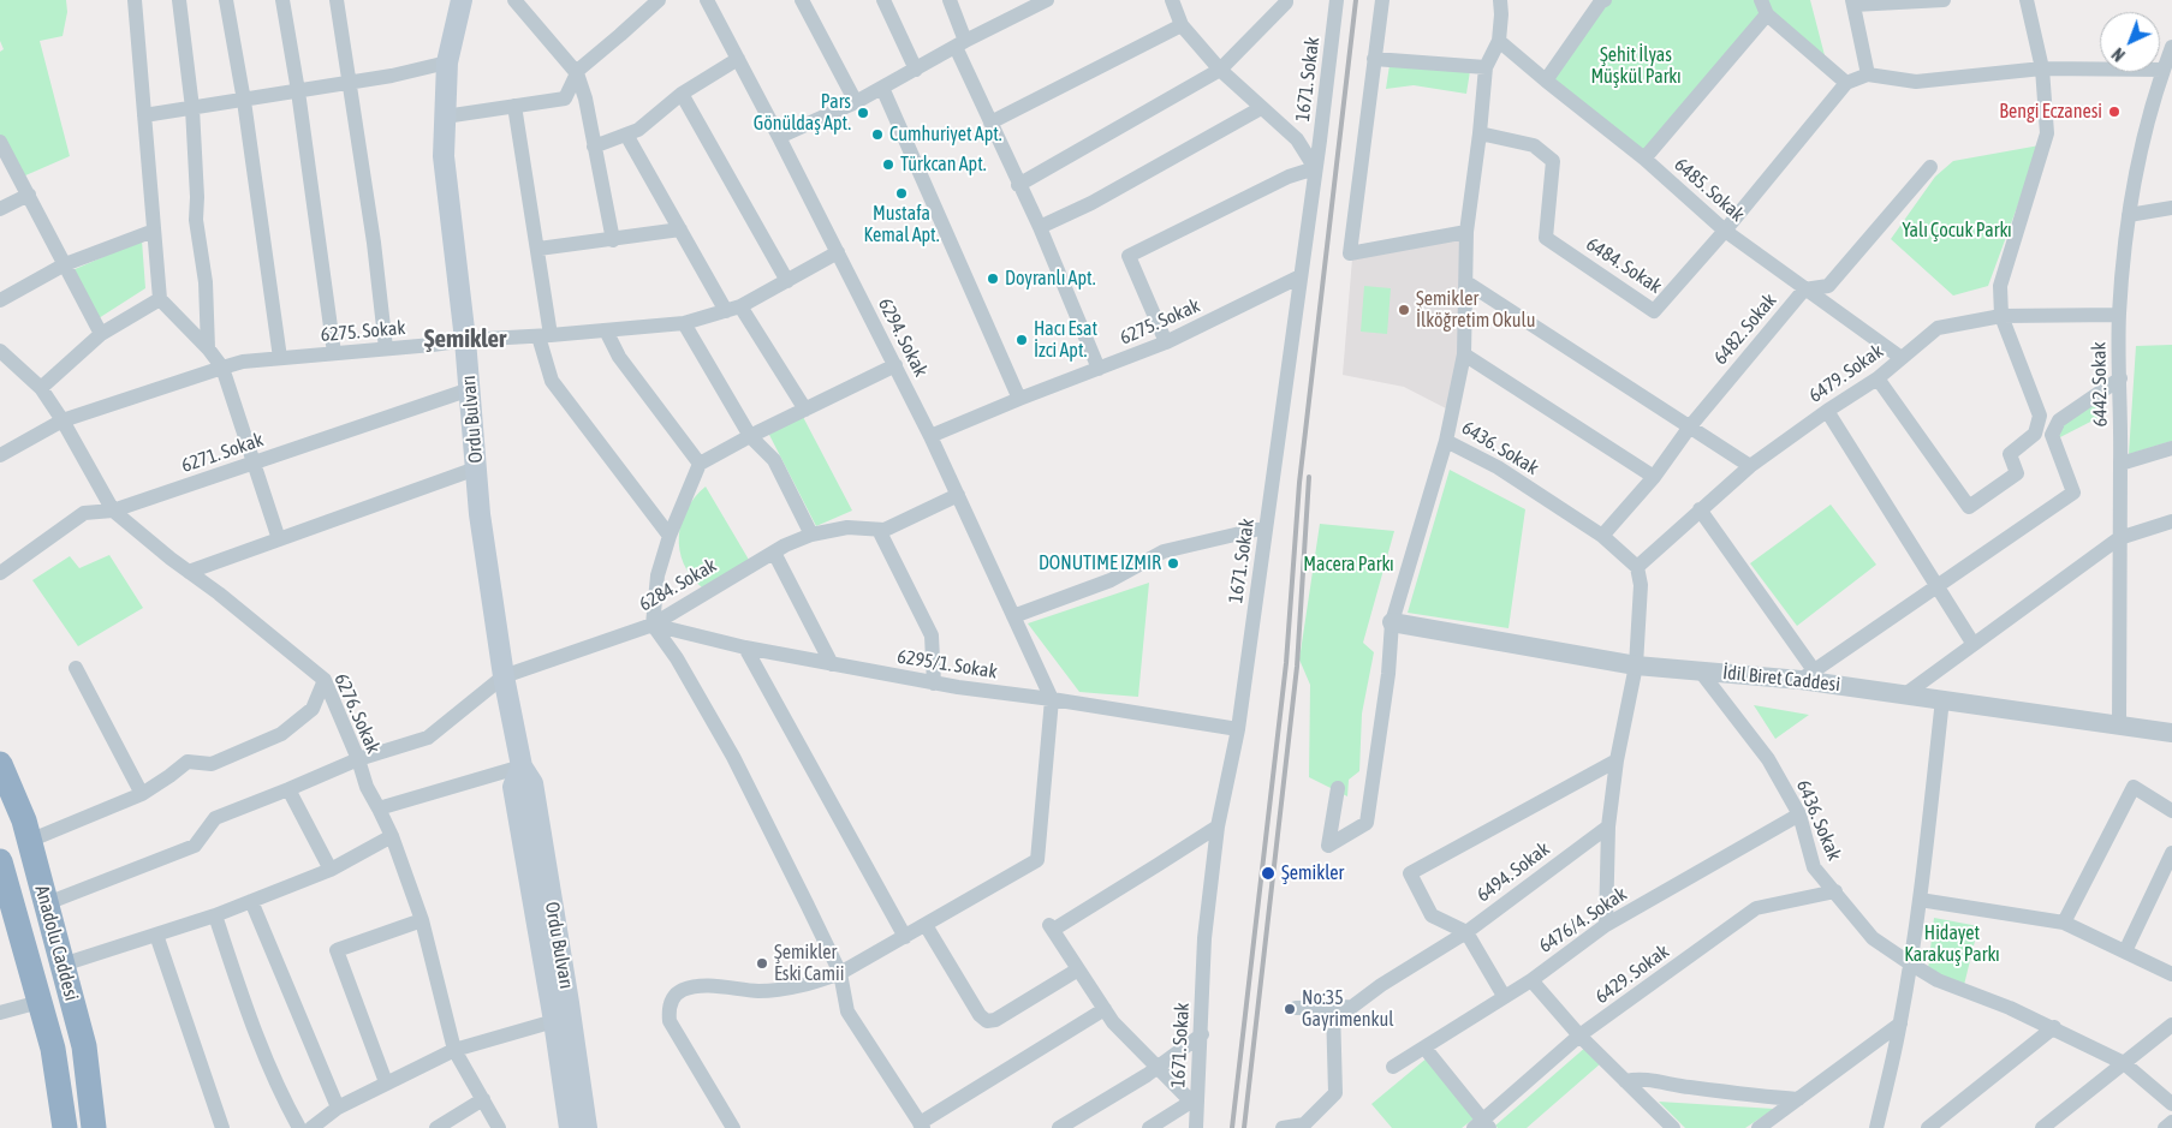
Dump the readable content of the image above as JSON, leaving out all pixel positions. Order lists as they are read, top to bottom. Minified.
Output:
{"streets":{"highway":["Anadolu Caddesi"],"main road":["Ordu Bulvarı"],"street":["1671. Sokak","6485. Sokak","6484. Sokak","6275. Sokak","6482. Sokak","6294. Sokak","6479. Sokak","6442. Sokak","6436. Sokak","6271. Sokak","6284. Sokak","6295/1. Sokak","İdil Biret Caddesi","6276. Sokak","6494. Sokak","6476/4. Sokak","6429. Sokak"]},"crossings":[["1671. Sokak","6275. Sokak"],["1671. Sokak","6295/1. Sokak"],["6485. Sokak","6484. Sokak"],["6485. Sokak","6482. Sokak"],["6485. Sokak","6479. Sokak"],["6485. Sokak","6436. Sokak"],["6484. Sokak","6442. Sokak"],["6484. Sokak","6436. Sokak"],["6275. Sokak","6294. Sokak"],["6275. Sokak","Ordu Bulvarı"],["6275. Sokak","6276. Sokak"],["6482. Sokak","6436. Sokak"],["6294. Sokak","6284. Sokak"],["6294. Sokak","6295/1. Sokak"],["6479. Sokak","6442. Sokak"],["6479. Sokak","6436. Sokak"],["6442. Sokak","İdil Biret Caddesi"],["Ordu Bulvarı","6271. Sokak"],["Ordu Bulvarı","6284. Sokak"],["6436. Sokak","İdil Biret Caddesi"],["6436. Sokak","6476/4. Sokak"],["6436. Sokak","6429. Sokak"],["6271. Sokak","6276. Sokak"],["6284. Sokak","6295/1. Sokak"],["6284. Sokak","6276. Sokak"],["6284. Sokak","Anadolu Caddesi"]],"districts":["Şemikler"],"parks":["Şehit İlyas Müşkül Parkı","Yalı Çocuk Parkı","Macera Parkı","Hidayet Karakuş Parkı"],"places":["Bengi Eczanesi","Pars Gönüldaş Apt.","Cumhuriyet Apt.","Türkcan Apt.","Mustafa Kemal Apt.","Doyranlı Apt.","Şemikler İlköğretim Okulu","Hacı Esat İzci Apt.","DONUTIME IZMIR","Şemikler","Şemikler Eski Camii","No:35 Gayrimenkul"],"north":"bottom left"}
